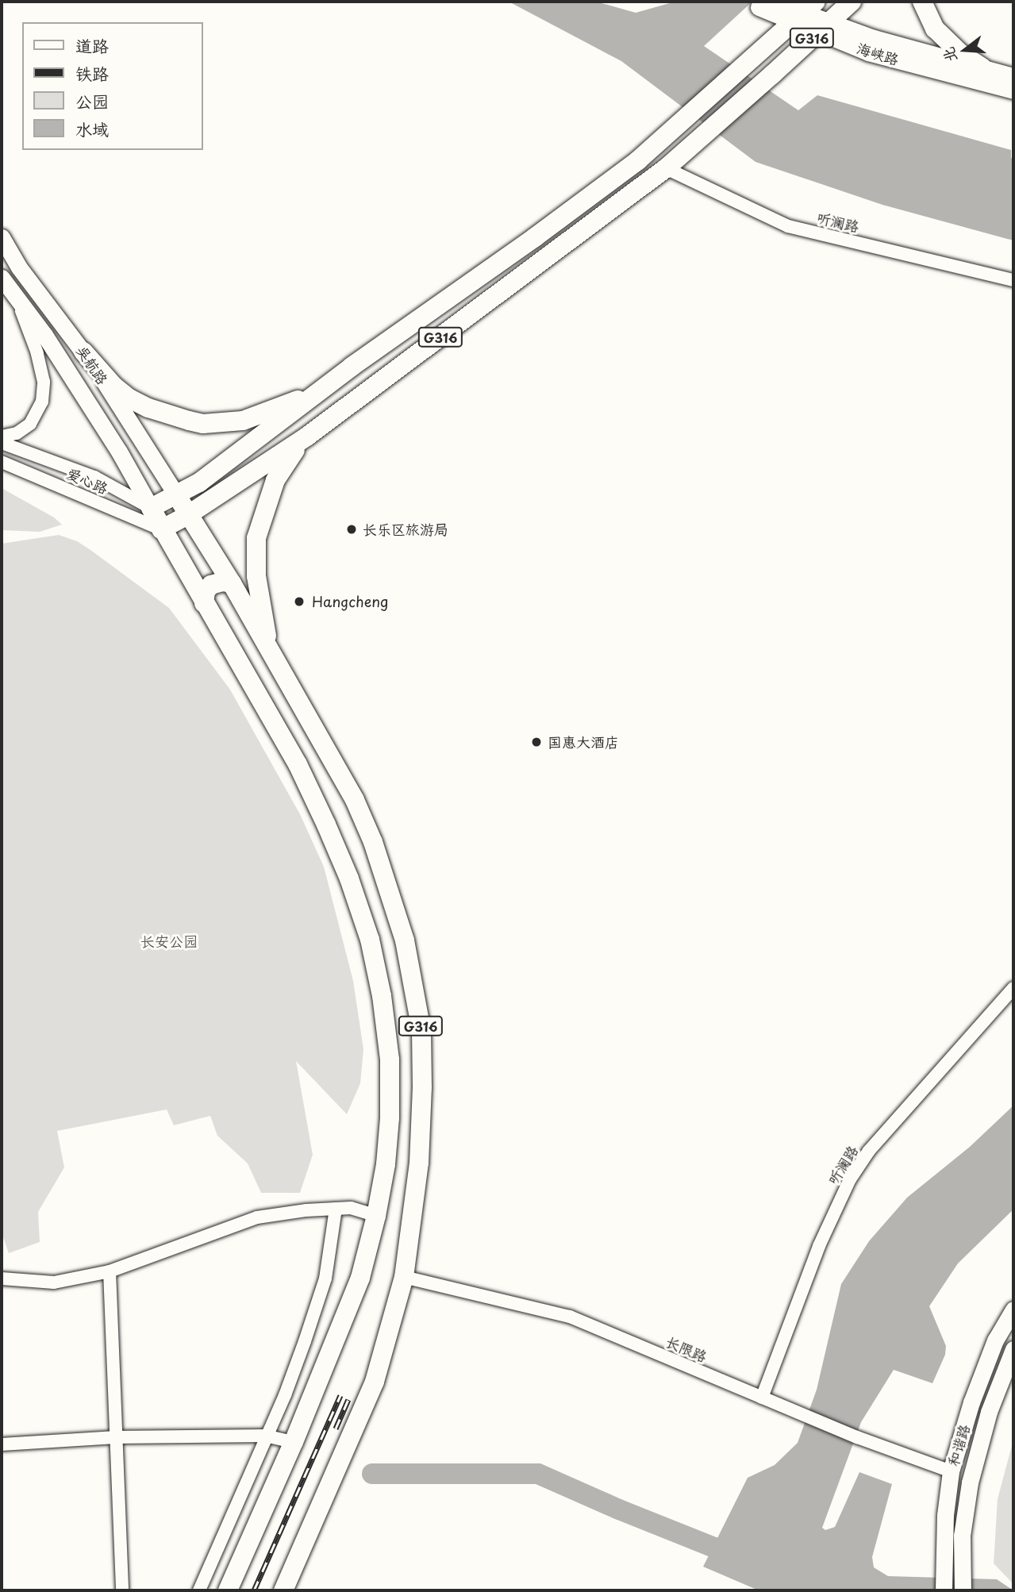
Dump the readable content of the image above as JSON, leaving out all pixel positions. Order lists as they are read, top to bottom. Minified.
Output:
{"streets":{"highway":["G316"],"main road":["海峡路","吴航路","和谐路"],"street":["听澜路","爱心路","长限路"]},"crossings":[["G316","海峡路"],["G316","听澜路"],["G316","吴航路"],["G316","爱心路"],["G316","长限路"],["听澜路","长限路"],["长限路","和谐路"]],"parks":["长安公园"],"places":["长乐区旅游局","Hangcheng","国惠大酒店"],"legend":["道路","铁路","公园","水域"],"north":"left"}
